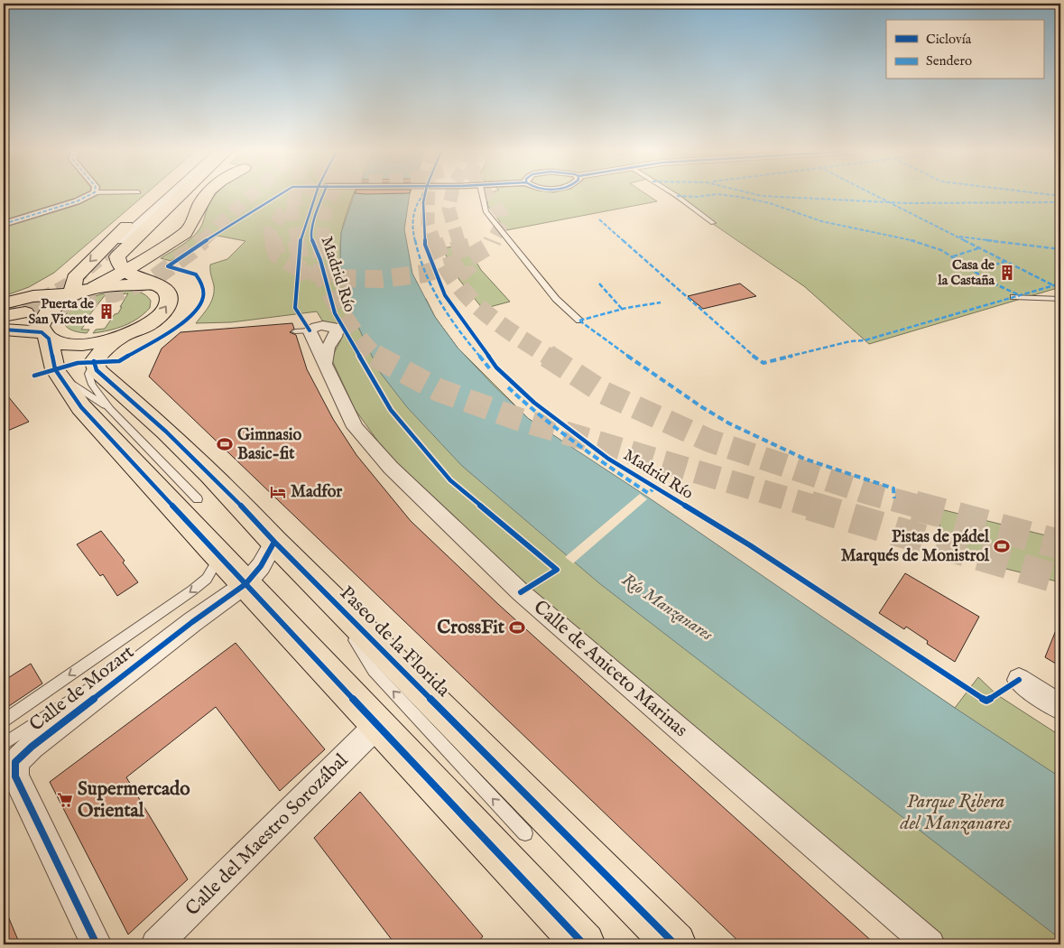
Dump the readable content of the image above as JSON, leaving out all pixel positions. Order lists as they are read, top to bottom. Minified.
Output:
{"streets":{"main road":["Paseo de la Florida"],"street":["Calle de Aniceto Marinas","Calle de Mozart","Calle del Maestro Sorozábal"],"cycle path":["Madrid Río"]},"crossings":[["Paseo de la Florida","Calle de Mozart"]],"water":["Río Manzanares"],"parks":["Parque Ribera del Manzanares"],"places":{"building":["Casa de la Castaña","Puerta de San Vicente"],"sports":["Gimnasio Basic-fit","Pistas de pádel Marqués de Monistrol","CrossFit"],"hotel":["Madfor"],"supermarket":["Supermercado Oriental"]},"legend":["Ciclovía","Sendero"]}
